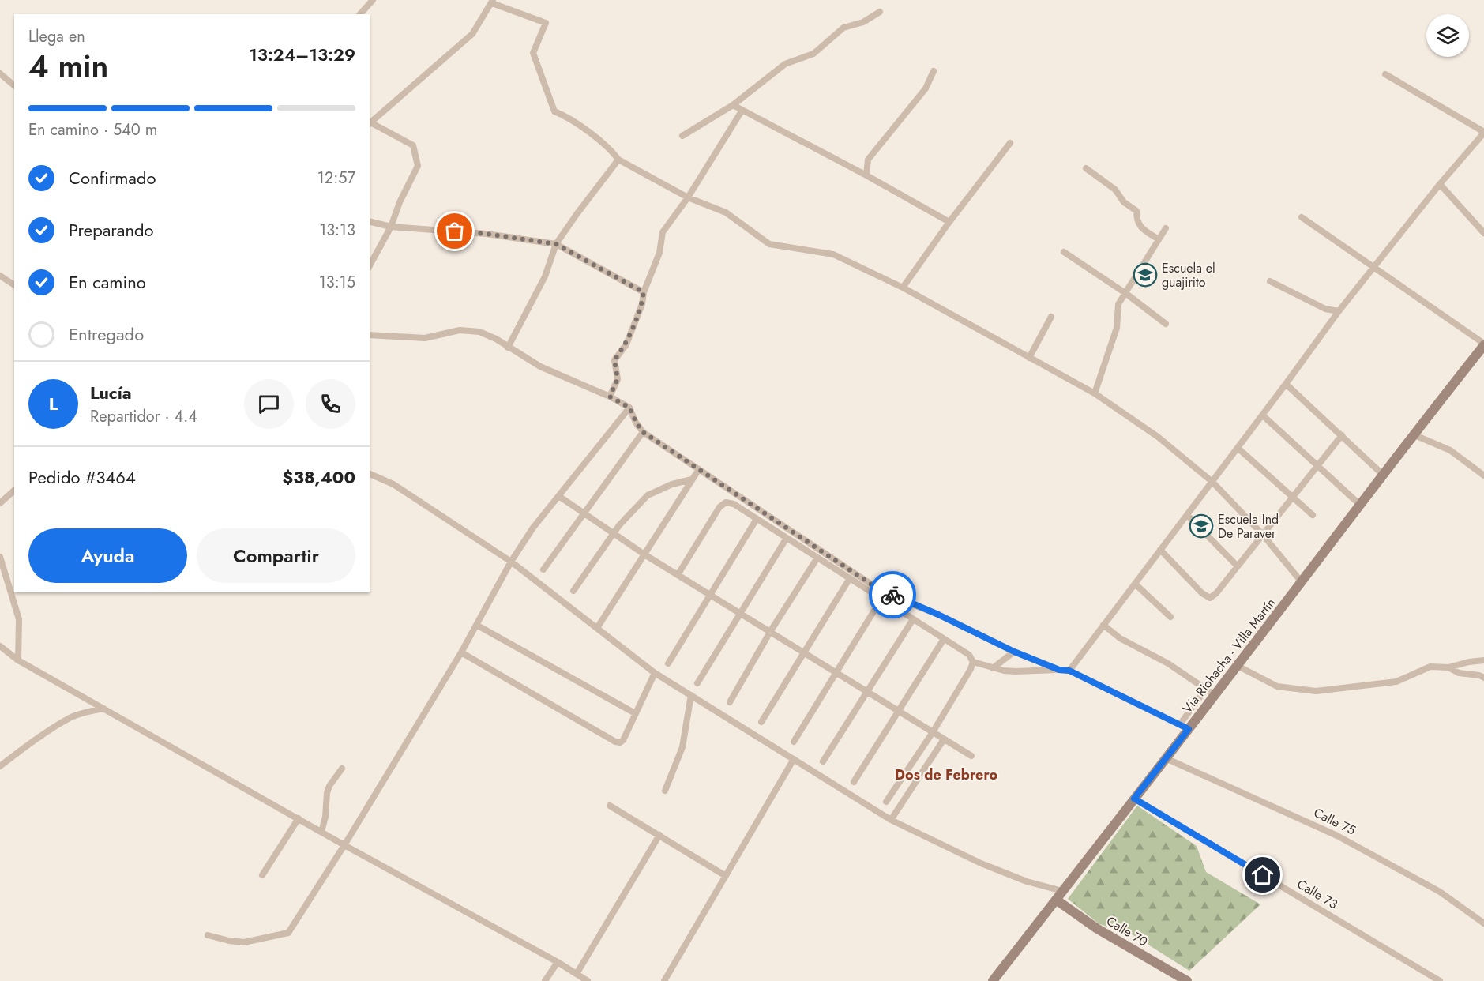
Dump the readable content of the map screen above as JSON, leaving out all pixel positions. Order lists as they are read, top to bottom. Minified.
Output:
{"streets":{"main road":["Vía Riohacha - Villa Martín","Calle 70"],"street":["Calle 75","Calle 73"]},"crossings":[["Vía Riohacha - Villa Martín","Calle 75"],["Vía Riohacha - Villa Martín","Calle 73"],["Vía Riohacha - Villa Martín","Calle 70"]],"districts":["Dos de Febrero"],"places":{"school or university":["Escuela el guajirito","Escuela Ind De Paraver"]},"page":{"heading":["4 min","Llega en","13:24–13:29"],"panel":["Lucía","Repartidor · 4.4","Pedido #3464","$38,400"],"bar":"En camino · 540 m","list":[["Confirmado","12:57"],["Preparando","13:13"],["En camino","13:15"],"Entregado"],"round":"L","buttons":["Ayuda","Compartir"]}}
